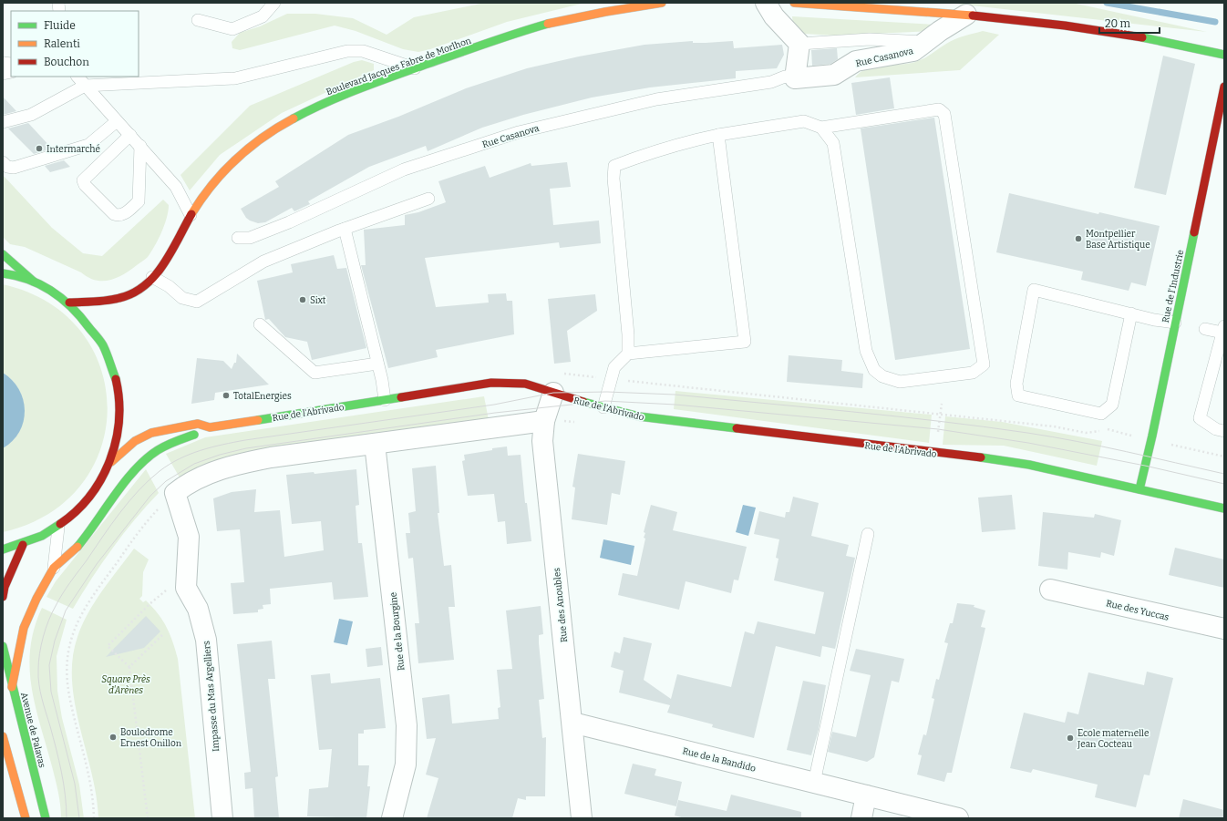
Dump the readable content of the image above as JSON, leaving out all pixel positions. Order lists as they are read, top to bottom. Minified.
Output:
{"streets":{"main road":["Boulevard Jacques Fabre de Morlhon","Rue de l'Industrie","Rue de l'Abrivado","Avenue de Palavas"],"street":["Rue Casanova","Rue des Anoubles","Rue des Yuccas","Rue de la Bourgine","Impasse du Mas Argelliers","Rue de la Bandido"]},"crossings":[["Rue de l'Industrie","Rue de l'Abrivado"],["Rue de l'Abrivado","Rue des Anoubles"],["Rue des Anoubles","Rue de la Bandido"]],"parks":["Square Près d'Arènes"],"places":["Intermarché","Montpellier Base Artistique","Sixt","TotalEnergies","Boulodrome Ernest Onillon","Ecole maternelle Jean Cocteau"],"legend":["Fluide","Ralenti","Bouchon"],"scale_bar":"20 m"}
